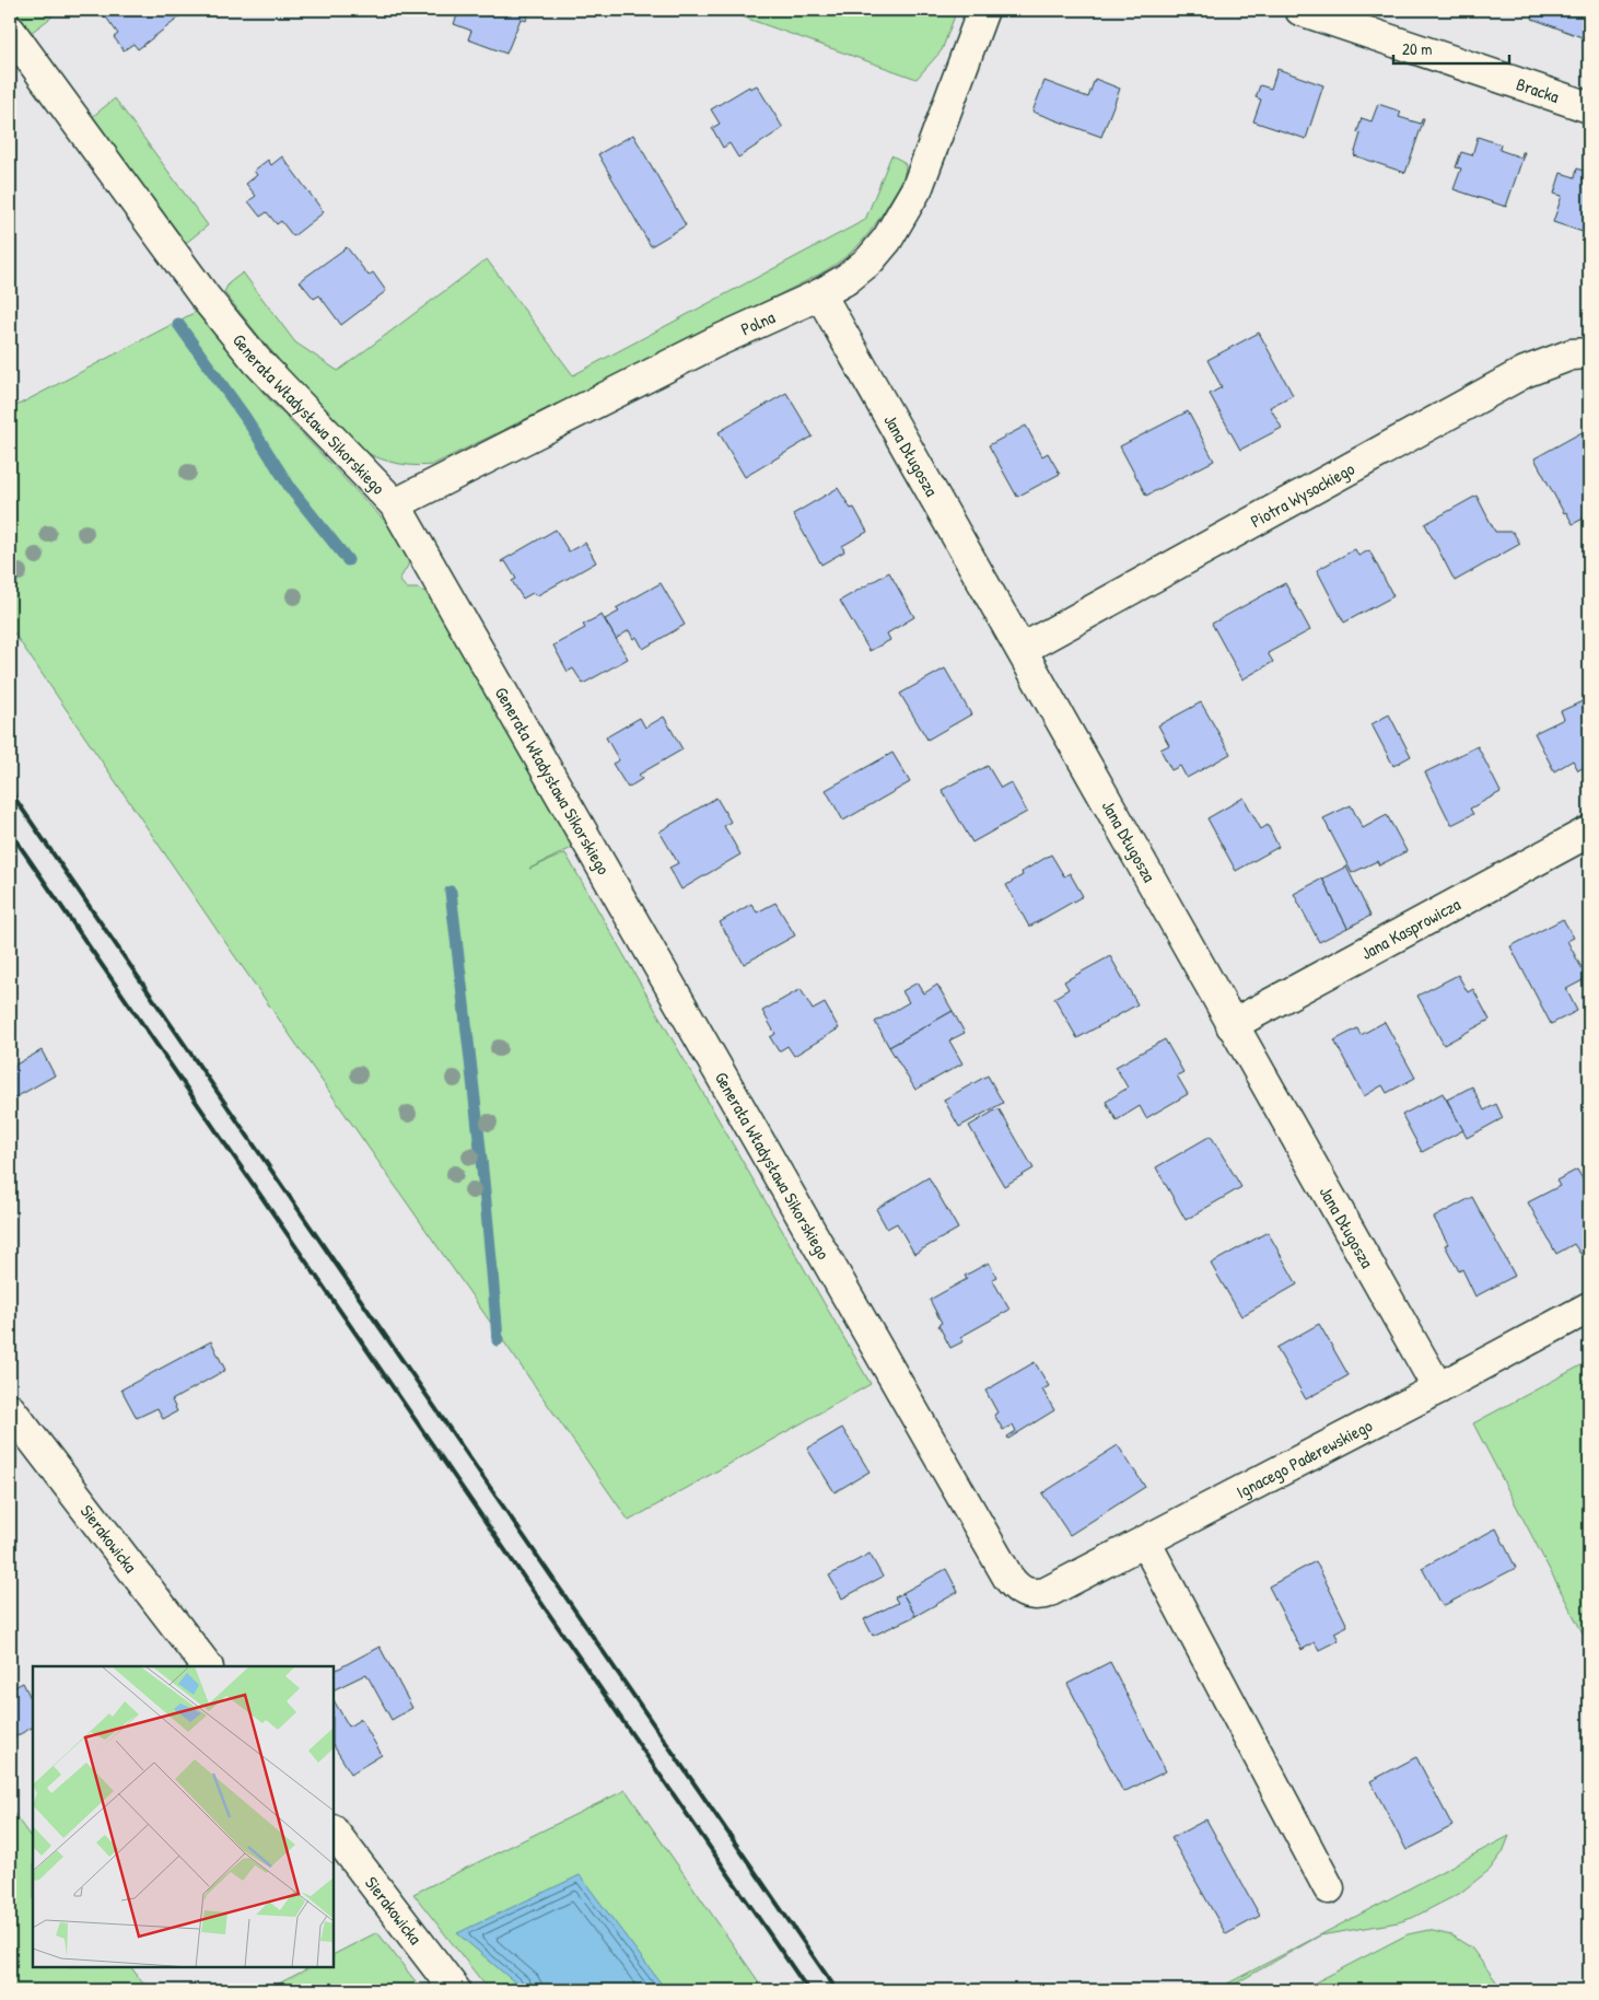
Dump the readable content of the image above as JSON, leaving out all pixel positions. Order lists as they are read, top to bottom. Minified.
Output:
{"streets":{"street":["Bracka","Polna","Generała Władysława Sikorskiego","Jana Długosza","Piotra Wysockiego","Jana Kasprowicza","Ignacego Paderewskiego","Sierakowicka"]},"crossings":[["Polna","Generała Władysława Sikorskiego"],["Polna","Jana Długosza"],["Generała Władysława Sikorskiego","Ignacego Paderewskiego"],["Jana Długosza","Piotra Wysockiego"],["Jana Długosza","Jana Kasprowicza"],["Jana Długosza","Ignacego Paderewskiego"]],"scale_bar":"20 m"}
